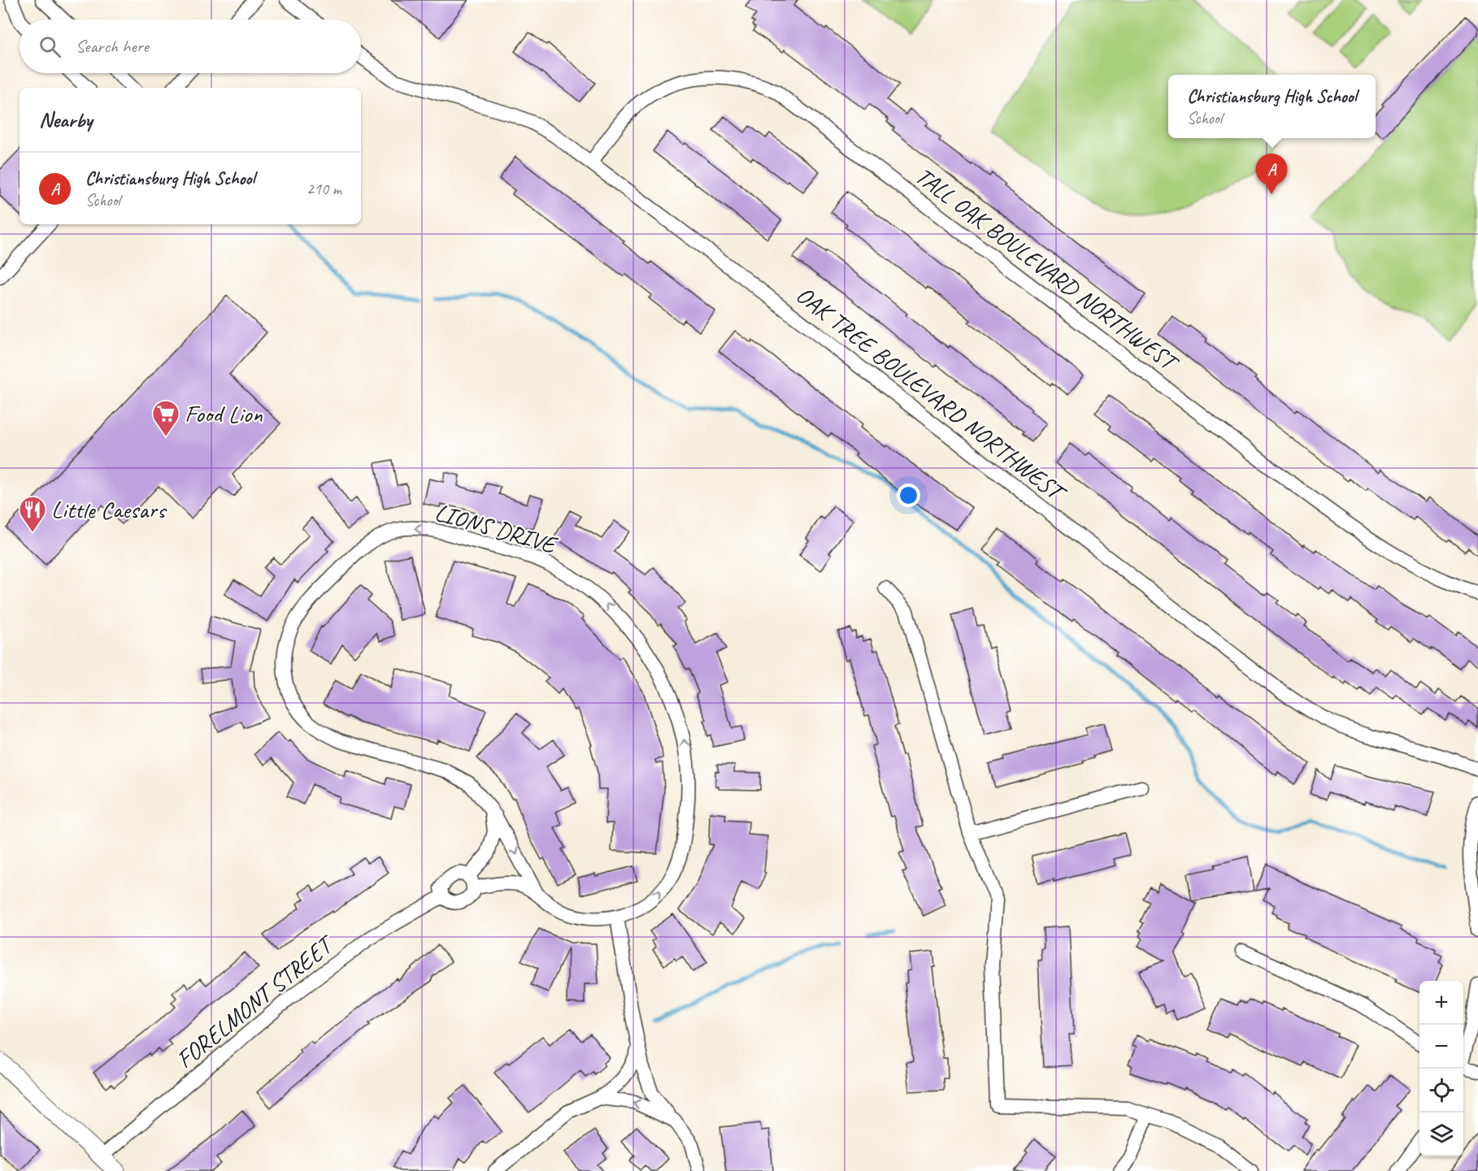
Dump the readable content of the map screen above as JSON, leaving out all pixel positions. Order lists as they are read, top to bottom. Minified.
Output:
{"streets":{"street":["TALL OAK BOULEVARD NORTHWEST","OAK TREE BOULEVARD NORTHWEST","LIONS DRIVE","FORELMONT STREET"]},"crossings":[["TALL OAK BOULEVARD NORTHWEST","OAK TREE BOULEVARD NORTHWEST"],["LIONS DRIVE","FORELMONT STREET"]],"places":{"supermarket":["Food Lion"],"restaurant":["Little Caesars"]},"page":{"search":"Search here","popup":["Christiansburg High School","School"],"heading":"Nearby","list":[{"mark":"A","name":"Christiansburg High School","note":"School","value":"210 m"}],"pins":"A","map_buttons":["+","−"]}}
